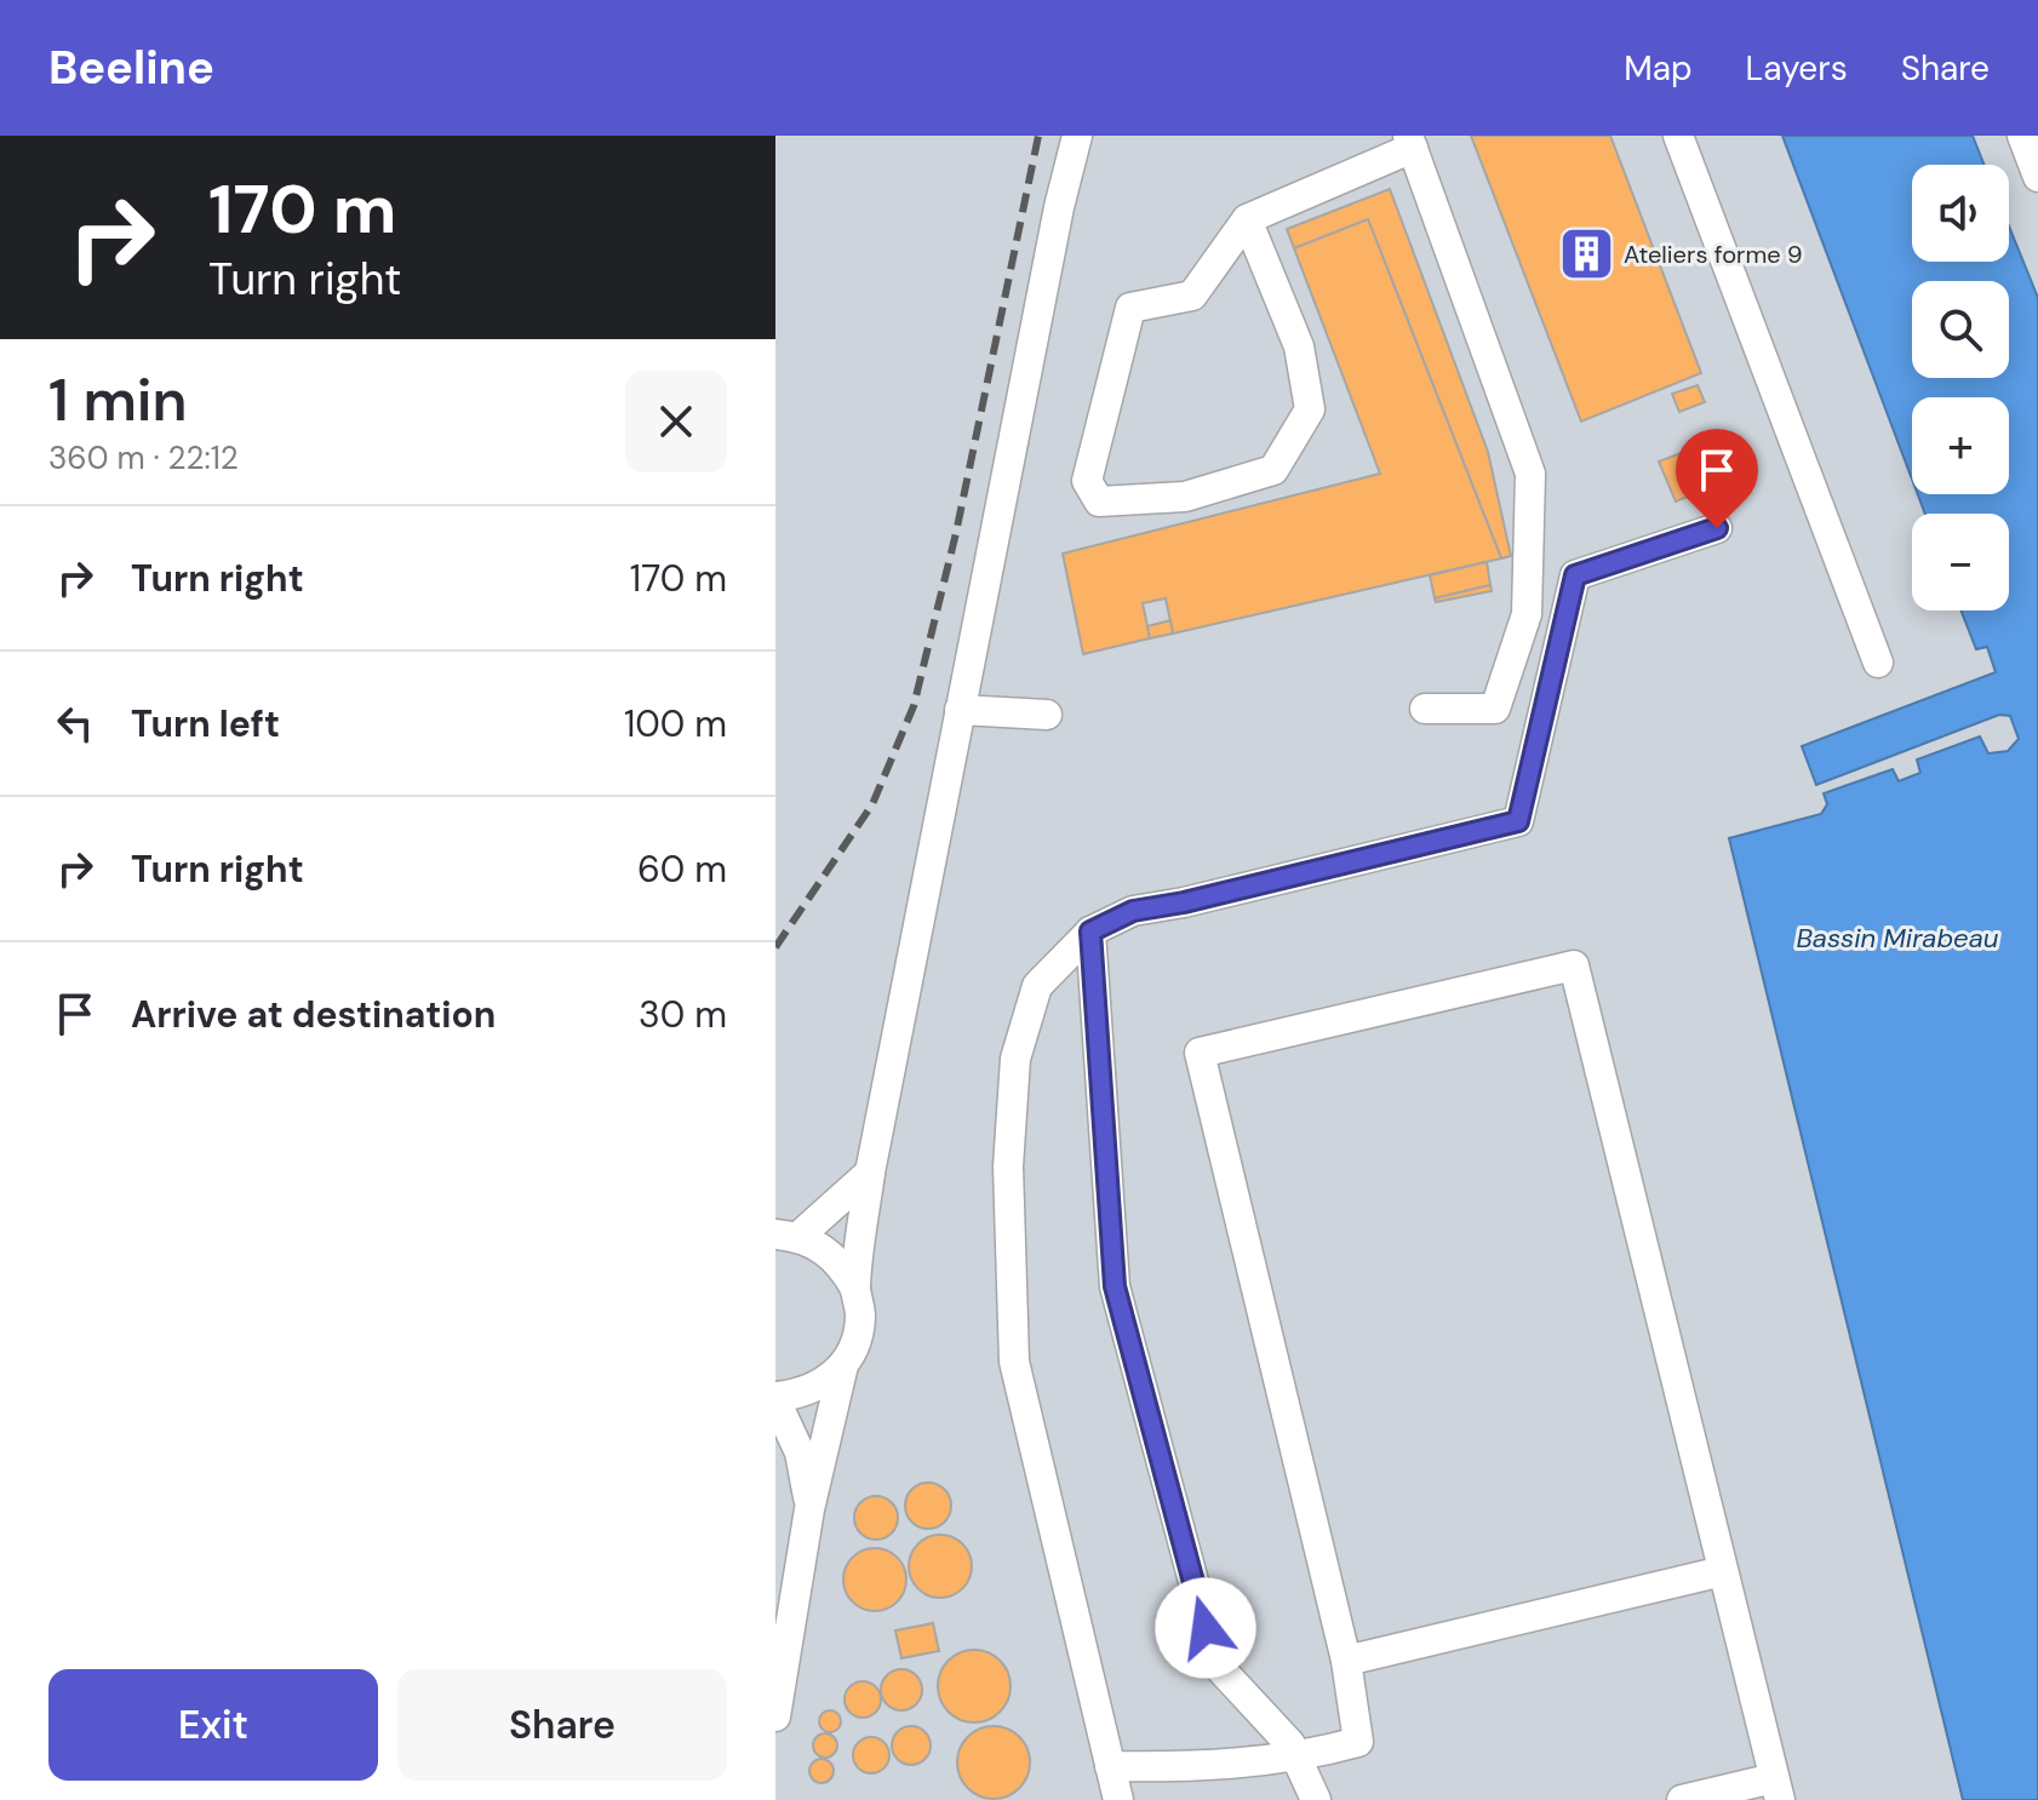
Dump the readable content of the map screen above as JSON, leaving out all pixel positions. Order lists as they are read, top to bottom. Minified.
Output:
{"water":["Bassin Mirabeau"],"places":{"building":["Ateliers forme 9"]},"page":{"header":"Beeline","nav":["Map","Layers","Share"],"turn":["170 m","Turn right"],"map_buttons":["+","−"],"heading":["1 min","360 m · 22:12"],"list":[{"name":"Turn right","value":"170 m"},{"name":"Turn left","value":"100 m"},{"name":"Turn right","value":"60 m"},{"name":"Arrive at destination","value":"30 m"}],"buttons":["Exit","Share"]}}
